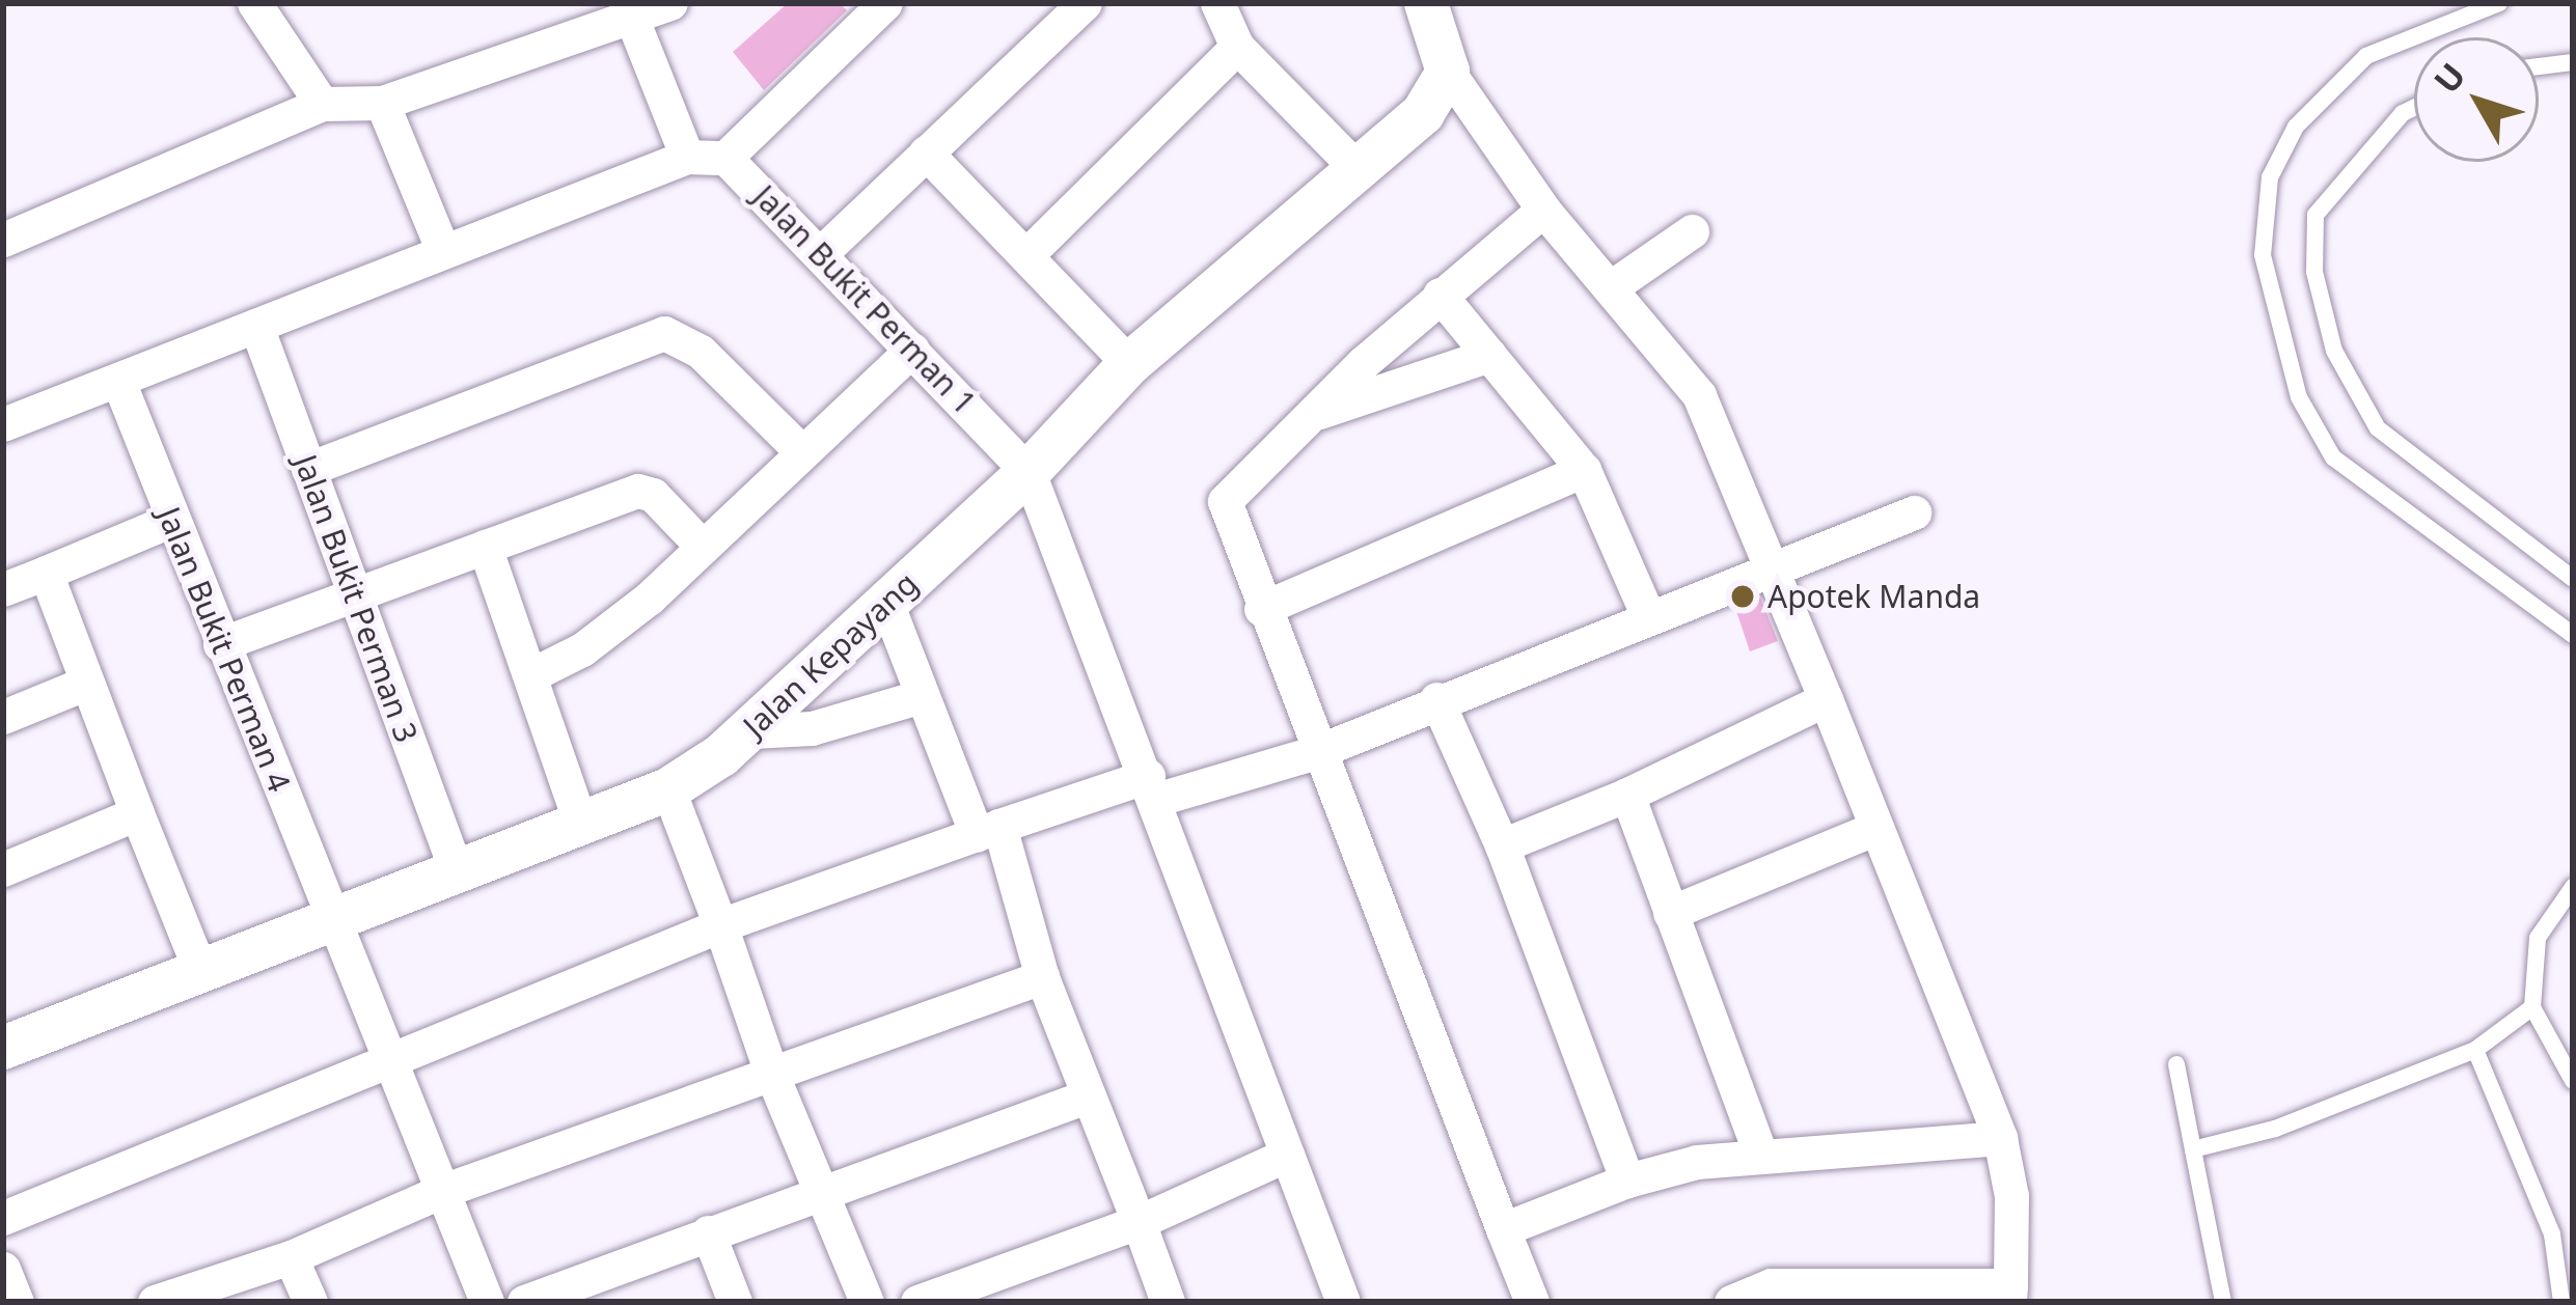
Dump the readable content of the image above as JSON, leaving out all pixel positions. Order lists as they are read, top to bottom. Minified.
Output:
{"streets":{"street":["Jalan Bukit Perman 1","Jalan Bukit Perman 3","Jalan Bukit Perman 4","Jalan Kepayang"]},"crossings":[["Jalan Bukit Perman 1","Jalan Kepayang"],["Jalan Bukit Perman 3","Jalan Kepayang"],["Jalan Bukit Perman 4","Jalan Kepayang"]],"places":["Apotek Manda"],"north":"top left"}
